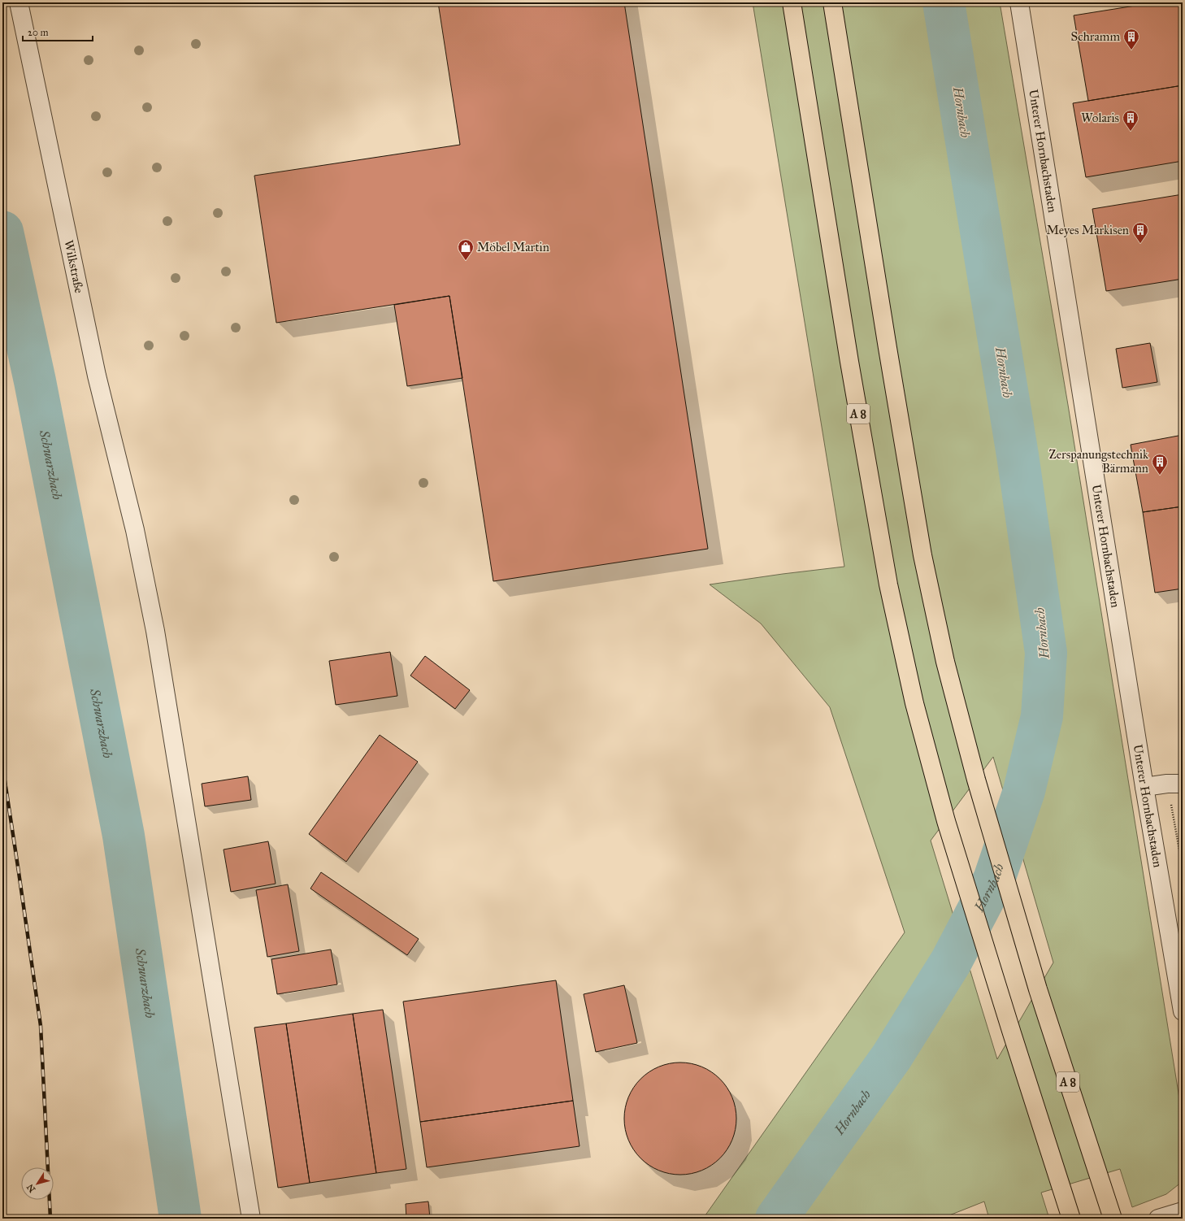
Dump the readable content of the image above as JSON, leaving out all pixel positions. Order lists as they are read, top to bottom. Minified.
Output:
{"streets":{"highway":["A 8"],"street":["Unterer Hornbachstaden","Wilkstraße"]},"water":["Hornbach","Schwarzbach"],"places":{"building":["Schramm","Wolaris","Meyes Markisen","Zerspanungstechnik Bärmann"],"shop":["Möbel Martin"]},"scale_bar":"20 m","north":"bottom left"}
